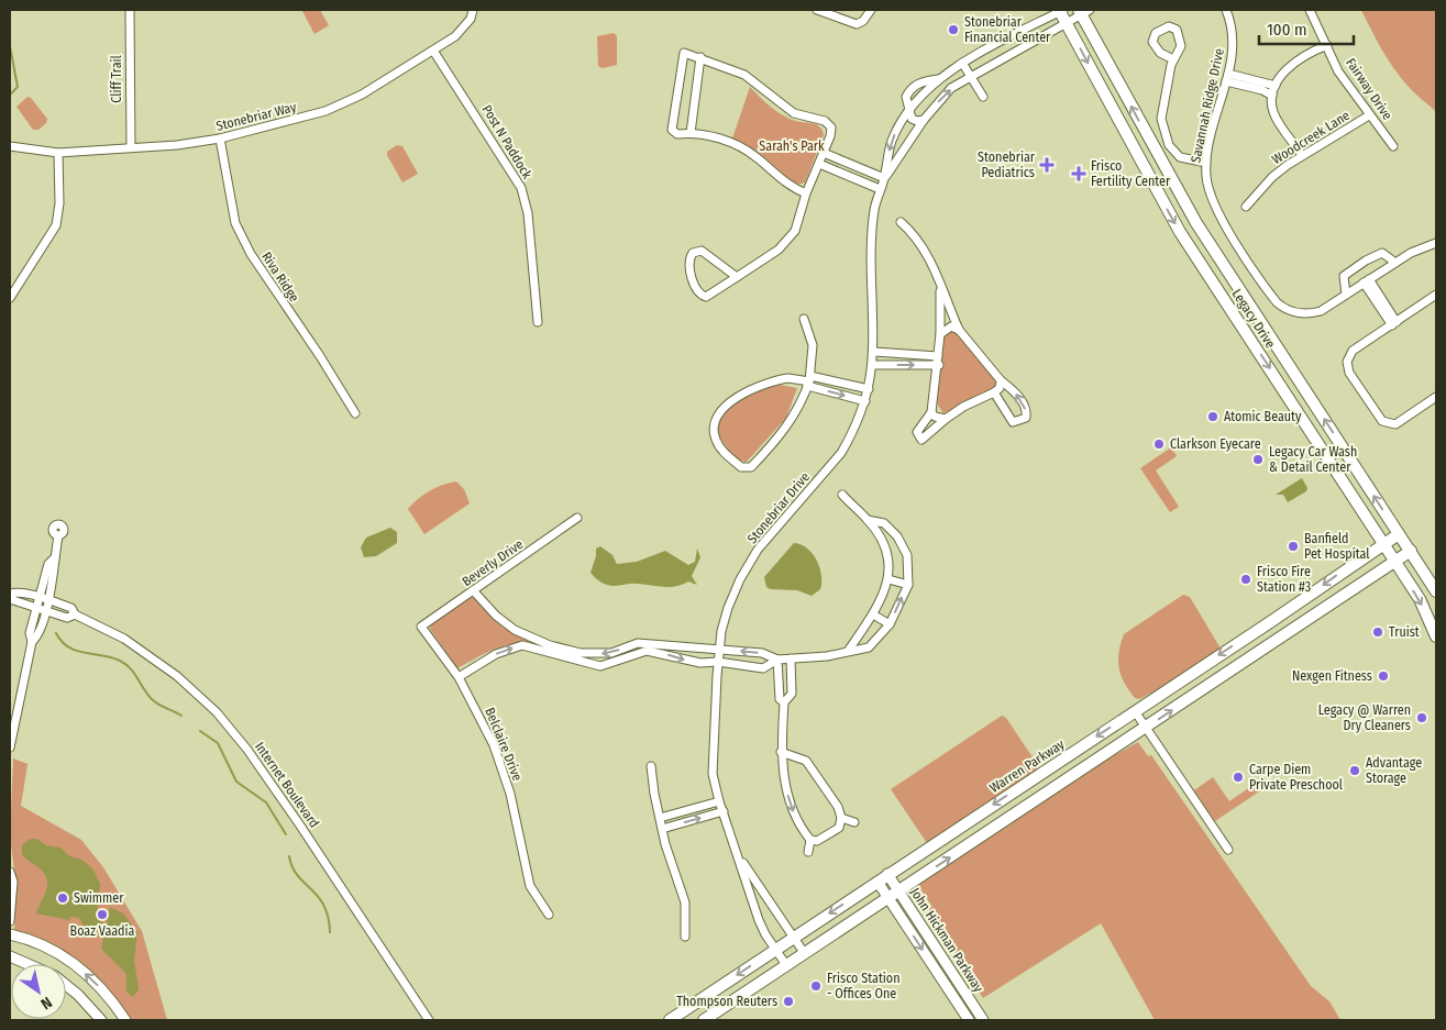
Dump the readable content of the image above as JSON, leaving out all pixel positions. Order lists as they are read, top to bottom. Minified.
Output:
{"streets":{"main road":["Legacy Drive","Warren Parkway"],"street":["Cliff Trail","Fairway Drive","Savannah Ridge Drive","Stonebriar Way","Woodcreek Lane","Post N Paddock","Riva Ridge","Stonebriar Drive","Beverly Drive","Belclaire Drive","Internet Boulevard","John Hickman Parkway"]},"crossings":[["Cliff Trail","Stonebriar Way"],["Fairway Drive","Woodcreek Lane"],["Stonebriar Way","Post N Paddock"],["Stonebriar Way","Riva Ridge"],["Legacy Drive","Stonebriar Drive"],["Legacy Drive","Warren Parkway"],["Stonebriar Drive","Warren Parkway"],["Beverly Drive","Belclaire Drive"],["Warren Parkway","John Hickman Parkway"]],"parks":["Sarah's Park"],"places":{"other":["Stonebriar Financial Center","Atomic Beauty","Clarkson Eyecare","Legacy Car Wash & Detail Center","Banfield Pet Hospital","Frisco Fire Station #3","Truist","Nexgen Fitness","Legacy @ Warren Dry Cleaners","Advantage Storage","Carpe Diem Private Preschool","Swimmer","Boaz Vaadia","Frisco Station - Offices One","Thompson Reuters"],"health":["Stonebriar Pediatrics","Frisco Fertility Center"]},"scale_bar":"100 m","north":"bottom right"}
